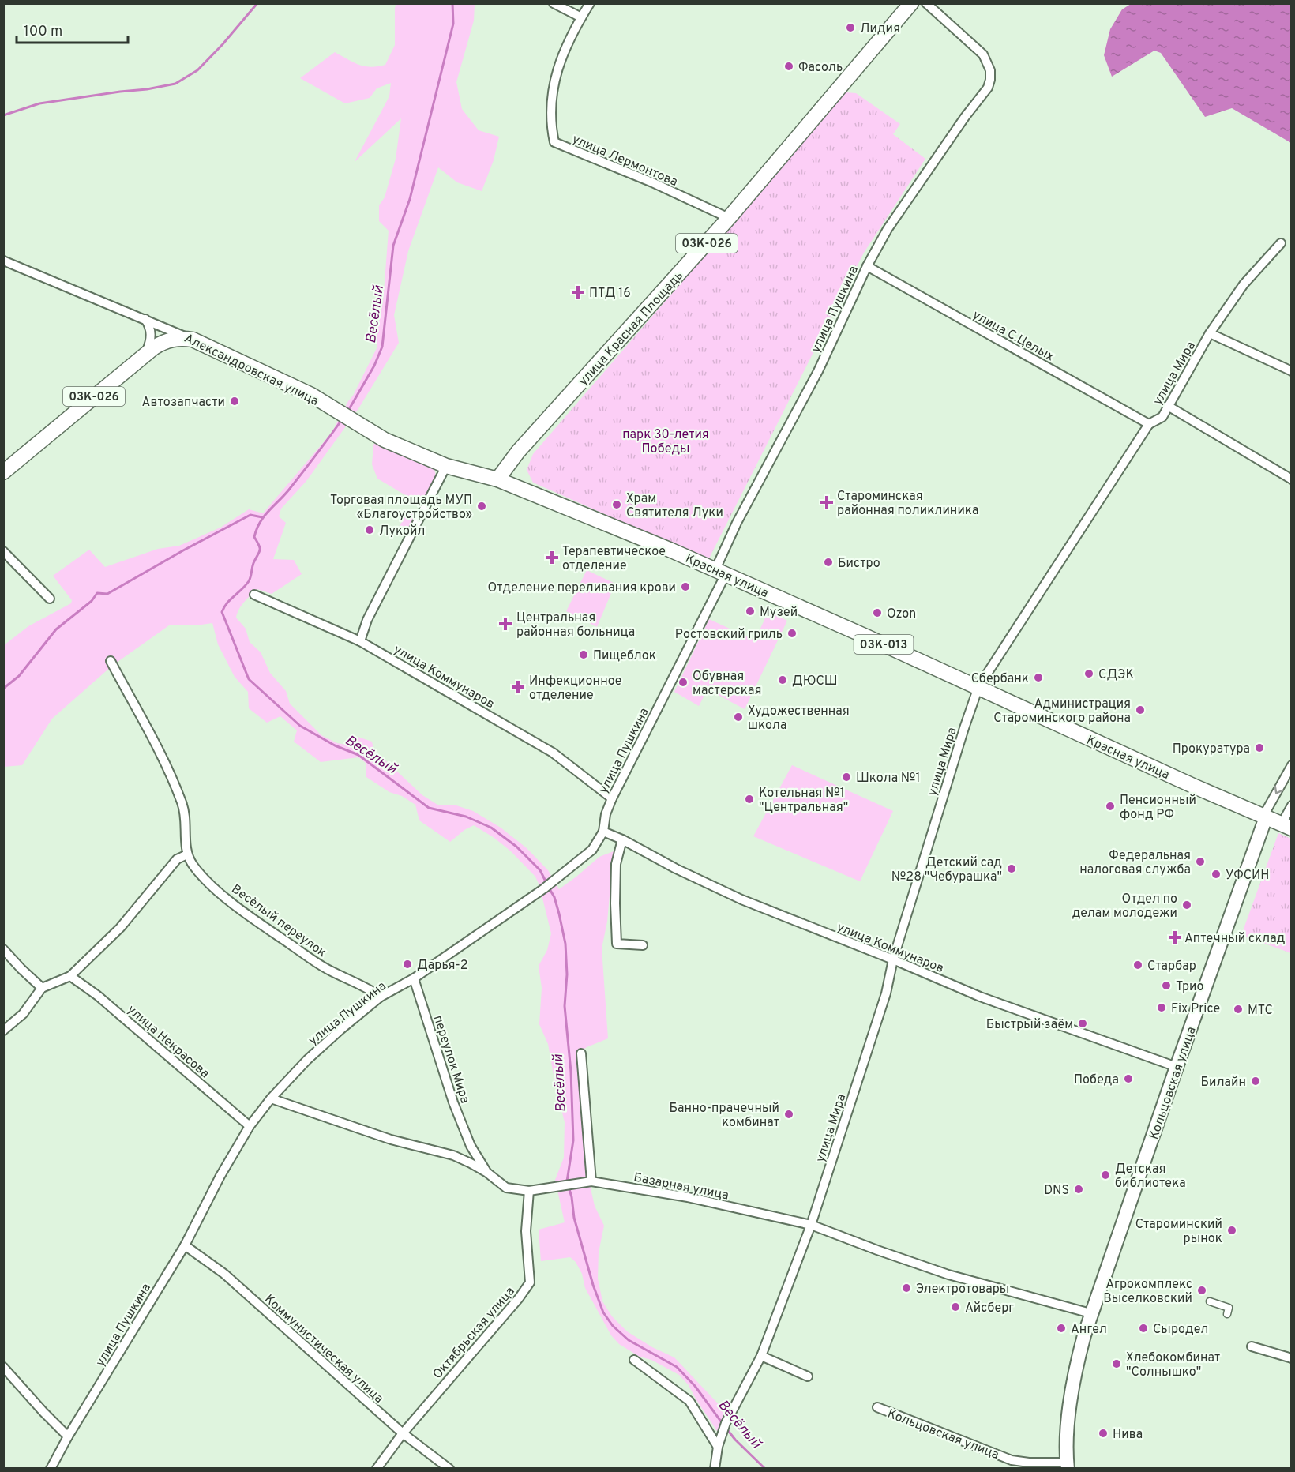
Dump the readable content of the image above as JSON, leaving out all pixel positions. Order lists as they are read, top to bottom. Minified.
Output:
{"streets":{"main road":["03К-026","улица Красная Площадь","Александровская улица","Красная улица","03К-013","Кольцовская улица"],"street":["улица Лермонтова","улица Пушкина","улица С.Целых","улица Мира","улица Коммунаров","Весёлый переулок","улица Некрасова","переулок Мира","Базарная улица","Октябрьская улица","Коммунистическая улица"]},"crossings":[["улица Лермонтова","улица Красная Площадь"],["03К-026","Александровская улица"],["улица Пушкина","улица С.Целых"],["улица Пушкина","Красная улица"],["улица Пушкина","улица Коммунаров"],["улица Пушкина","Весёлый переулок"],["улица Пушкина","улица Некрасова"],["улица Пушкина","переулок Мира"],["улица Пушкина","Базарная улица"],["улица Пушкина","Коммунистическая улица"],["улица Красная Площадь","Александровская улица"],["улица Красная Площадь","Красная улица"],["улица С.Целых","улица Мира"],["Александровская улица","Красная улица"],["улица Мира","Красная улица"],["улица Мира","улица Коммунаров"],["улица Мира","Базарная улица"],["Красная улица","Кольцовская улица"],["улица Коммунаров","Кольцовская улица"],["переулок Мира","Базарная улица"],["Кольцовская улица","Базарная улица"],["Базарная улица","Октябрьская улица"],["Октябрьская улица","Коммунистическая улица"]],"water":["Весёлый"],"parks":["парк 30-летия Победы"],"places":{"other":["Лидия","Фасоль","Автозапчасти","Храм Святителя Луки","Торговая площадь МУП «Благоустройство»","Лукойл","Бистро","Отделение переливания крови","Музей","Ozon","Ростовский гриль","Пищеблок","СДЭК","Сбербанк","ДЮСШ","Обувная мастерская","Администрация Староминского района","Художественная школа","Прокуратура","Школа №1","Котельная №1 \"Центральная\"","Пенсионный фонд РФ","Федеральная налоговая служба","Детский сад №28 \"Чебурашка\"","УФСИН","Отдел по делам молодежи","Дарья-2","Старбар","Трио","Fix Price","МТС","Быстрый заём","Победа","Билайн","Банно-прачечный комбинат","Детская библиотека","DNS","Староминский рынок","Электротовары","Агрокомплекс Выселковский","Айсберг","Ангел","Сыродел","Хлебокомбинат \"Солнышко\"","Нива"],"health":["ПТД 16","Староминская районная поликлиника","Терапевтическое отделение","Центральная районная больница","Инфекционное отделение","Аптечный склад"]},"scale_bar":"100 m"}
